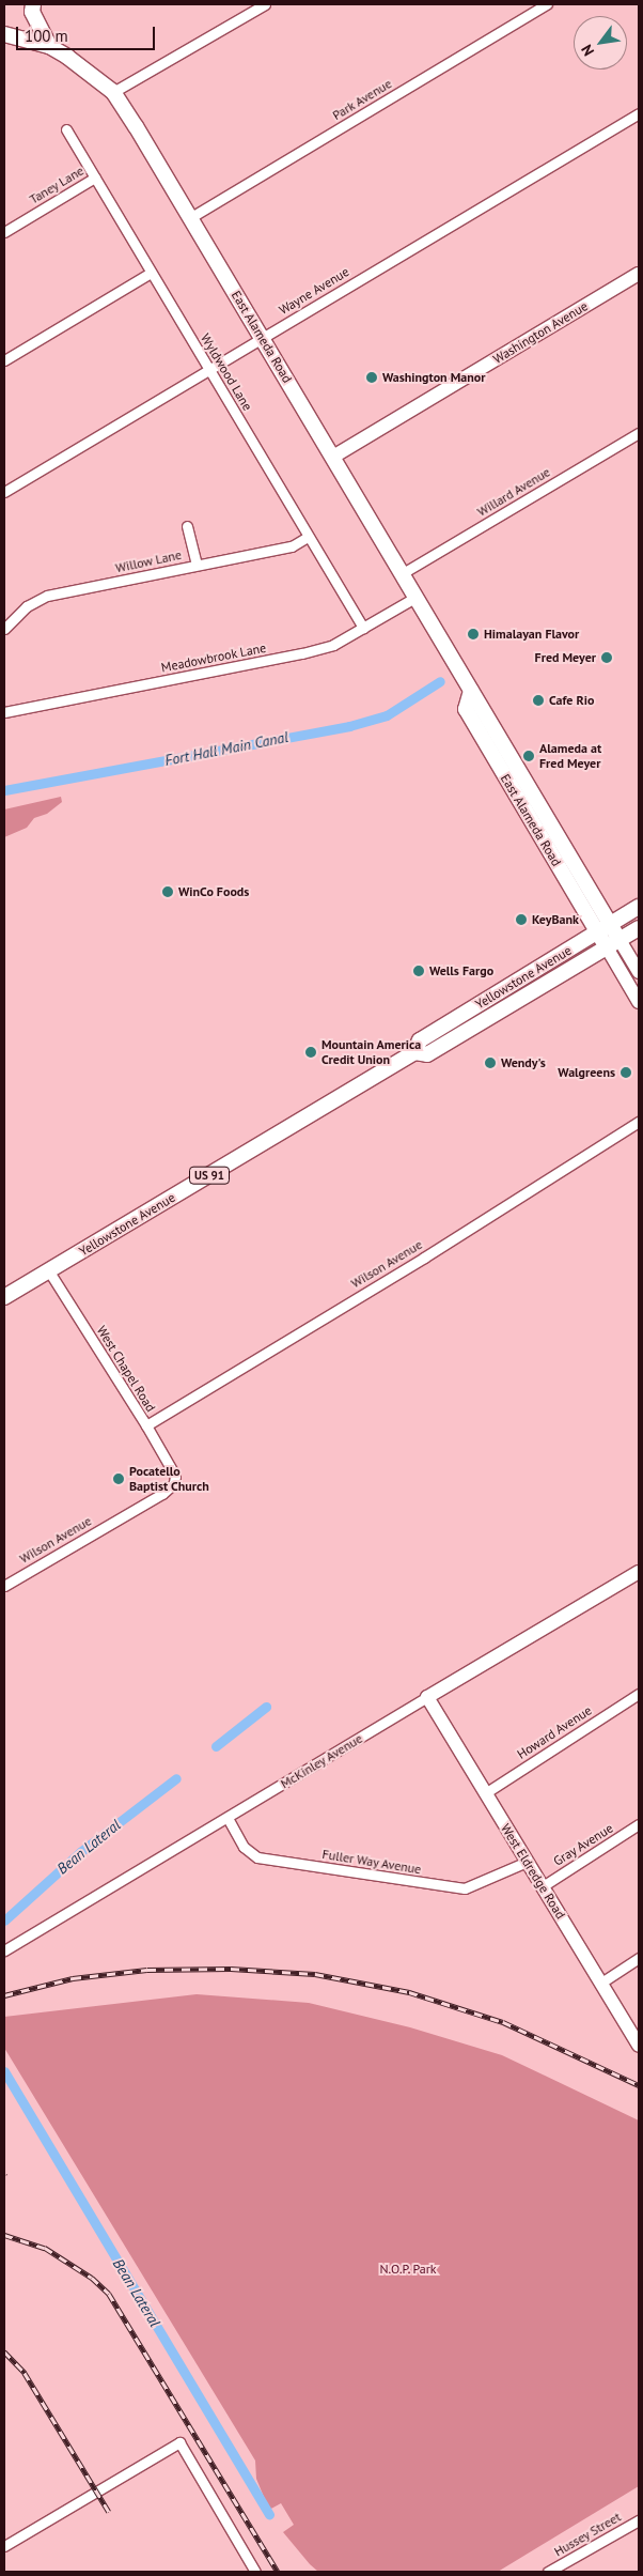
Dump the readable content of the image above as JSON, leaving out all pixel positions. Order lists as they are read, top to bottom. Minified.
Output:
{"streets":{"main road":["East Alameda Road","Yellowstone Avenue","US 91"],"street":["Park Avenue","Taney Lane","Wayne Avenue","Washington Avenue","Wyldwood Lane","Willard Avenue","Willow Lane","Meadowbrook Lane","Wilson Avenue","West Chapel Road","Howard Avenue","McKinley Avenue","Gray Avenue","Fuller Way Avenue","West Eldredge Road","Hussey Street"]},"crossings":[["Park Avenue","East Alameda Road"],["Taney Lane","Wyldwood Lane"],["Wayne Avenue","East Alameda Road"],["Wayne Avenue","Wyldwood Lane"],["Washington Avenue","East Alameda Road"],["East Alameda Road","Willard Avenue"],["East Alameda Road","Meadowbrook Lane"],["East Alameda Road","Yellowstone Avenue"],["Wyldwood Lane","Willow Lane"],["Wyldwood Lane","Meadowbrook Lane"],["Yellowstone Avenue","West Chapel Road"],["Wilson Avenue","West Chapel Road"],["Howard Avenue","West Eldredge Road"],["McKinley Avenue","Fuller Way Avenue"],["McKinley Avenue","West Eldredge Road"],["Gray Avenue","West Eldredge Road"],["Fuller Way Avenue","West Eldredge Road"]],"water":["Fort Hall Main Canal","Bean Lateral"],"parks":["N.O.P. Park"],"places":["Washington Manor","Himalayan Flavor","Fred Meyer","Cafe Rio","Alameda at Fred Meyer","WinCo Foods","KeyBank","Wells Fargo","Mountain America Credit Union","Wendy's","Walgreens","Pocatello Baptist Church"],"scale_bar":"100 m","north":"bottom left"}
